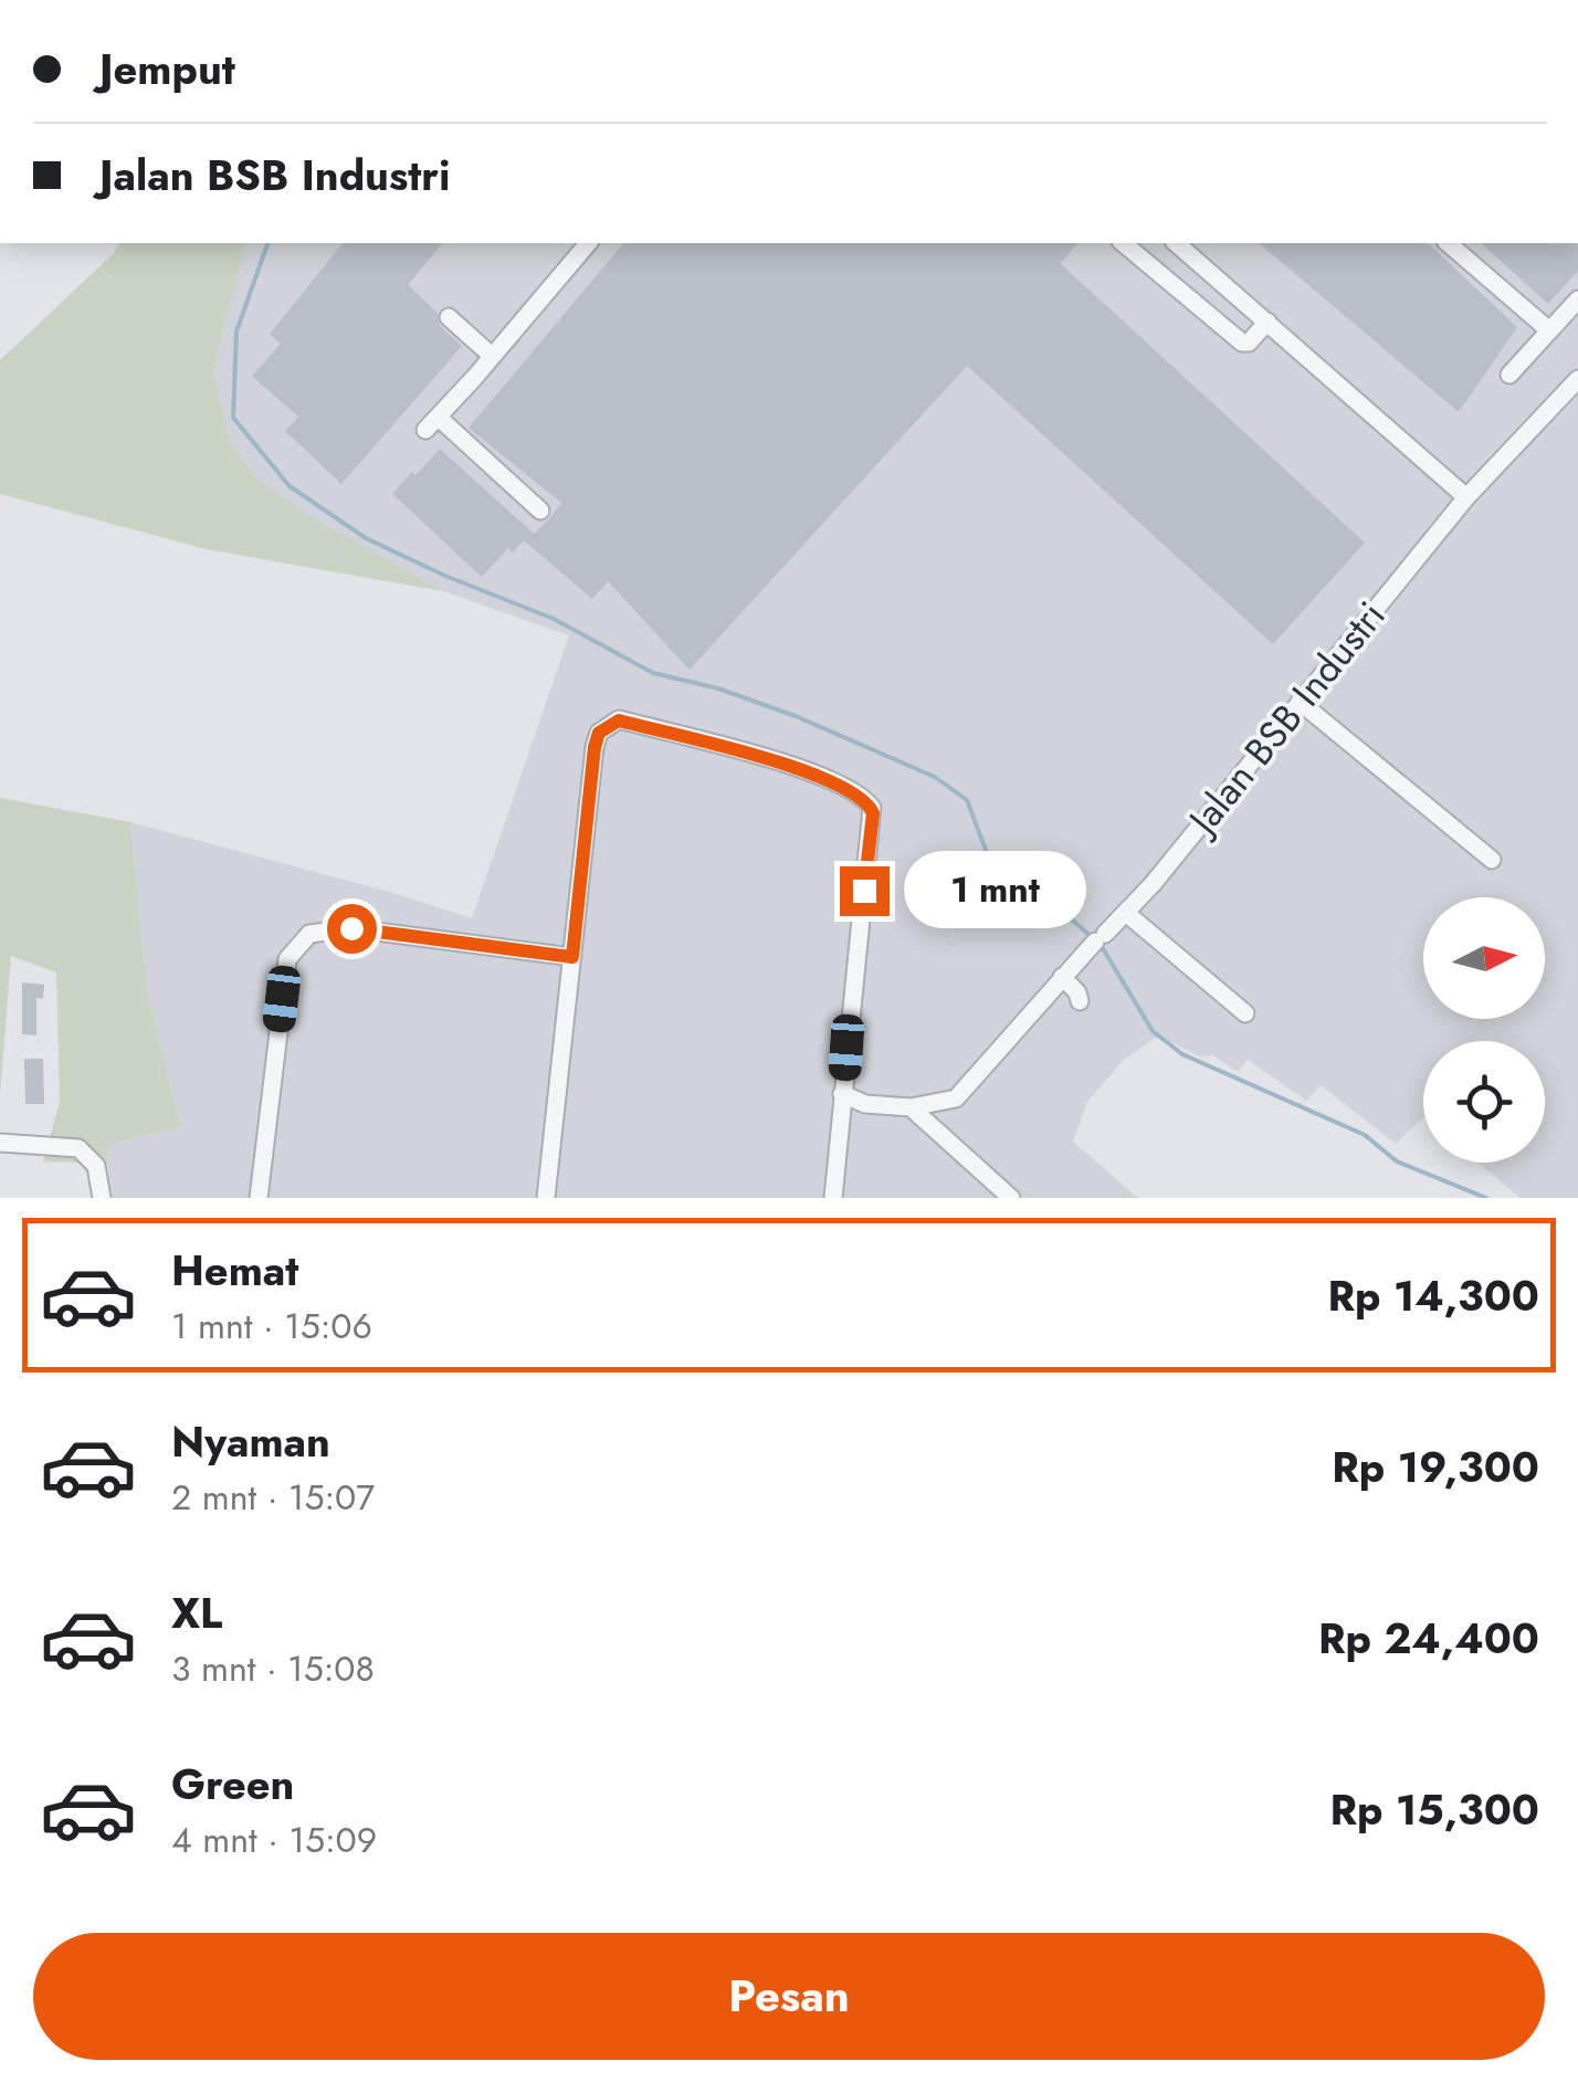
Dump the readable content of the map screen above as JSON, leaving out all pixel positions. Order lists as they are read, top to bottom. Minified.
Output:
{"streets":{"street":["Jalan BSB Industri"]},"north":"right","page":{"banner":["Jemput","Jalan BSB Industri"],"bubble":"1 mnt","list":[{"name":"Hemat","note":"1 mnt · 15:06","value":"Rp 14,300"},{"name":"Nyaman","note":"2 mnt · 15:07","value":"Rp 19,300"},{"name":"XL","note":"3 mnt · 15:08","value":"Rp 24,400"},{"name":"Green","note":"4 mnt · 15:09","value":"Rp 15,300"}],"buttons":"Pesan"}}
